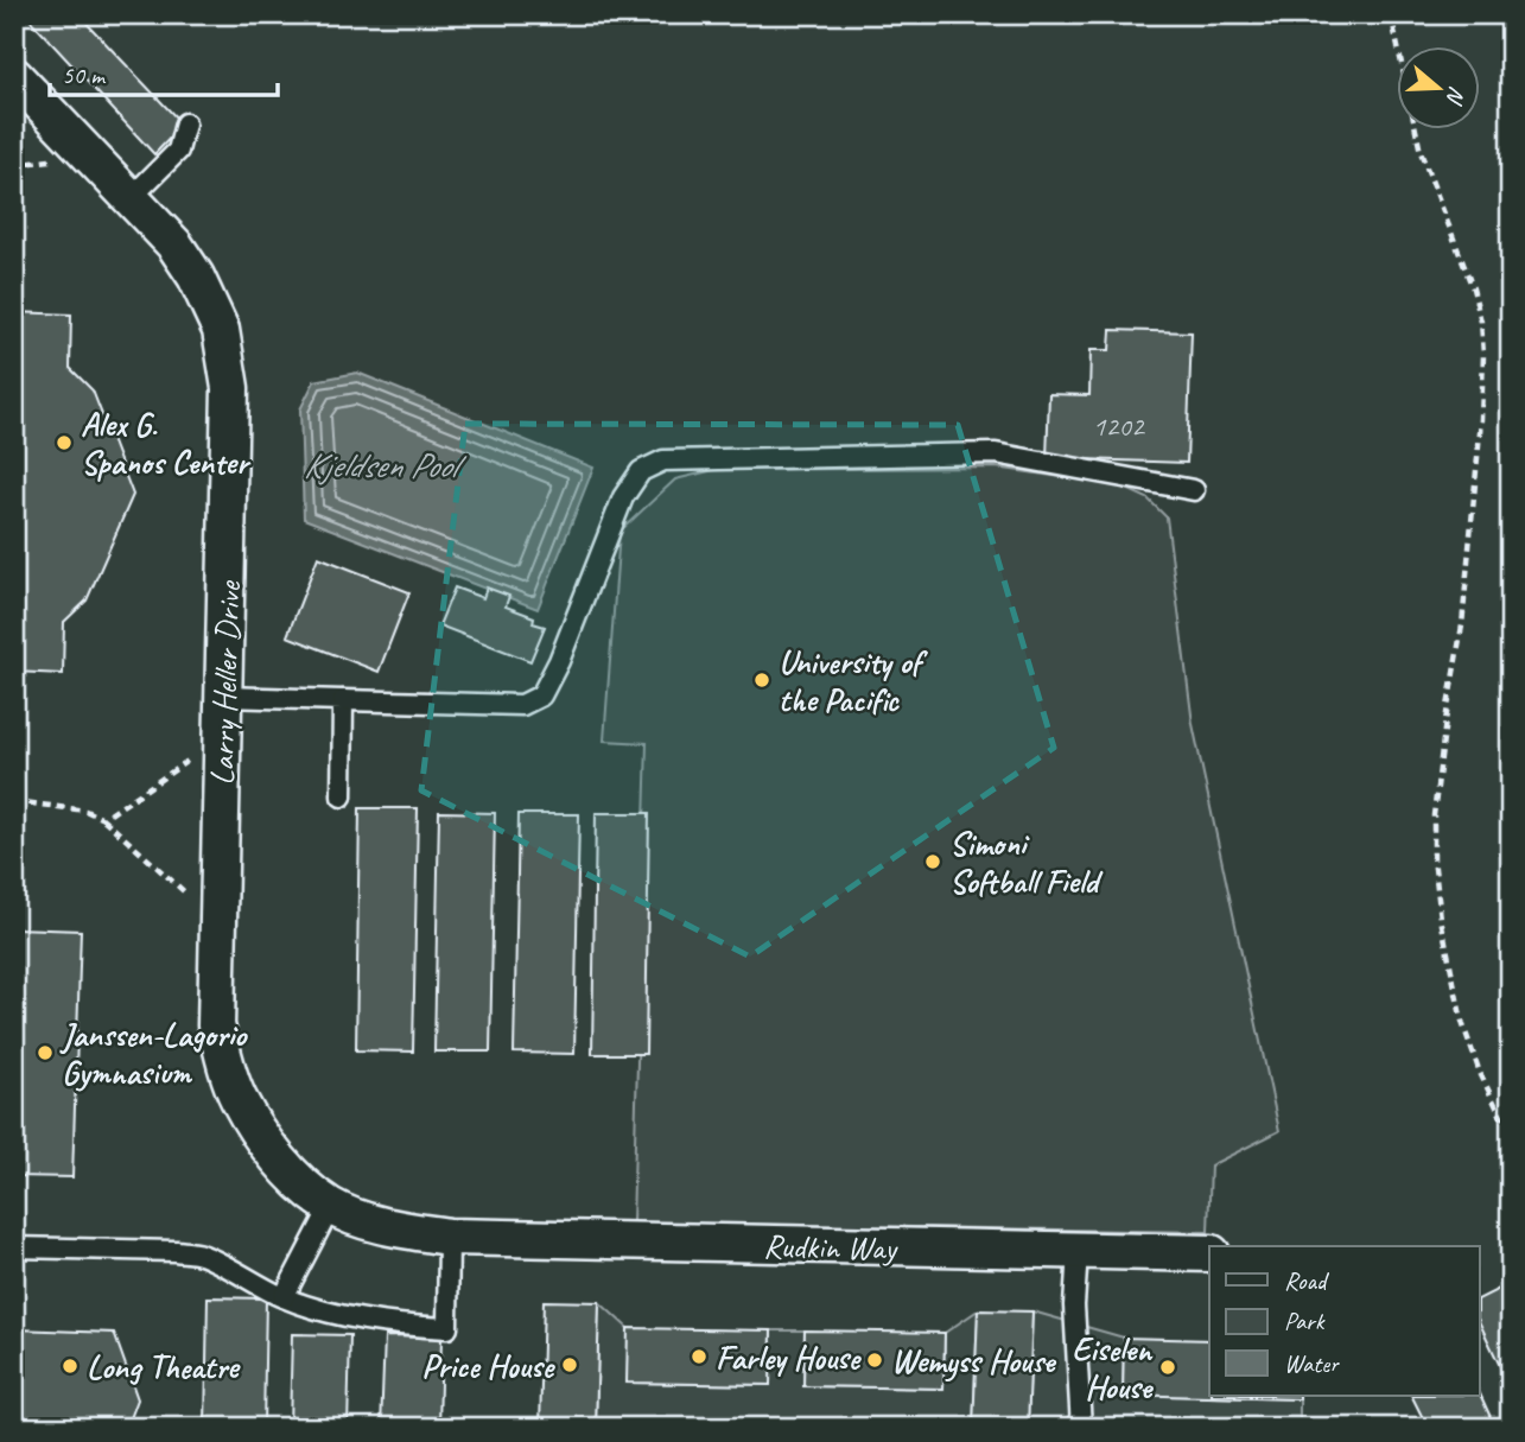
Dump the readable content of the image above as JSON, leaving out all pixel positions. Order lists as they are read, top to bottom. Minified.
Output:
{"streets":{"street":["Larry Heller Drive","Rudkin Way"]},"crossings":[["Larry Heller Drive","Rudkin Way"]],"water":["Kjeldsen Pool"],"places":["Alex G. Spanos Center","University of the Pacific","Simoni Softball Field","Janssen-Lagorio Gymnasium","Farley House","Wemyss House","Price House","Long Theatre","Eiselen House"],"house_numbers":["1202"],"legend":["Road","Park","Water"],"scale_bar":"50 m","north":"right"}
